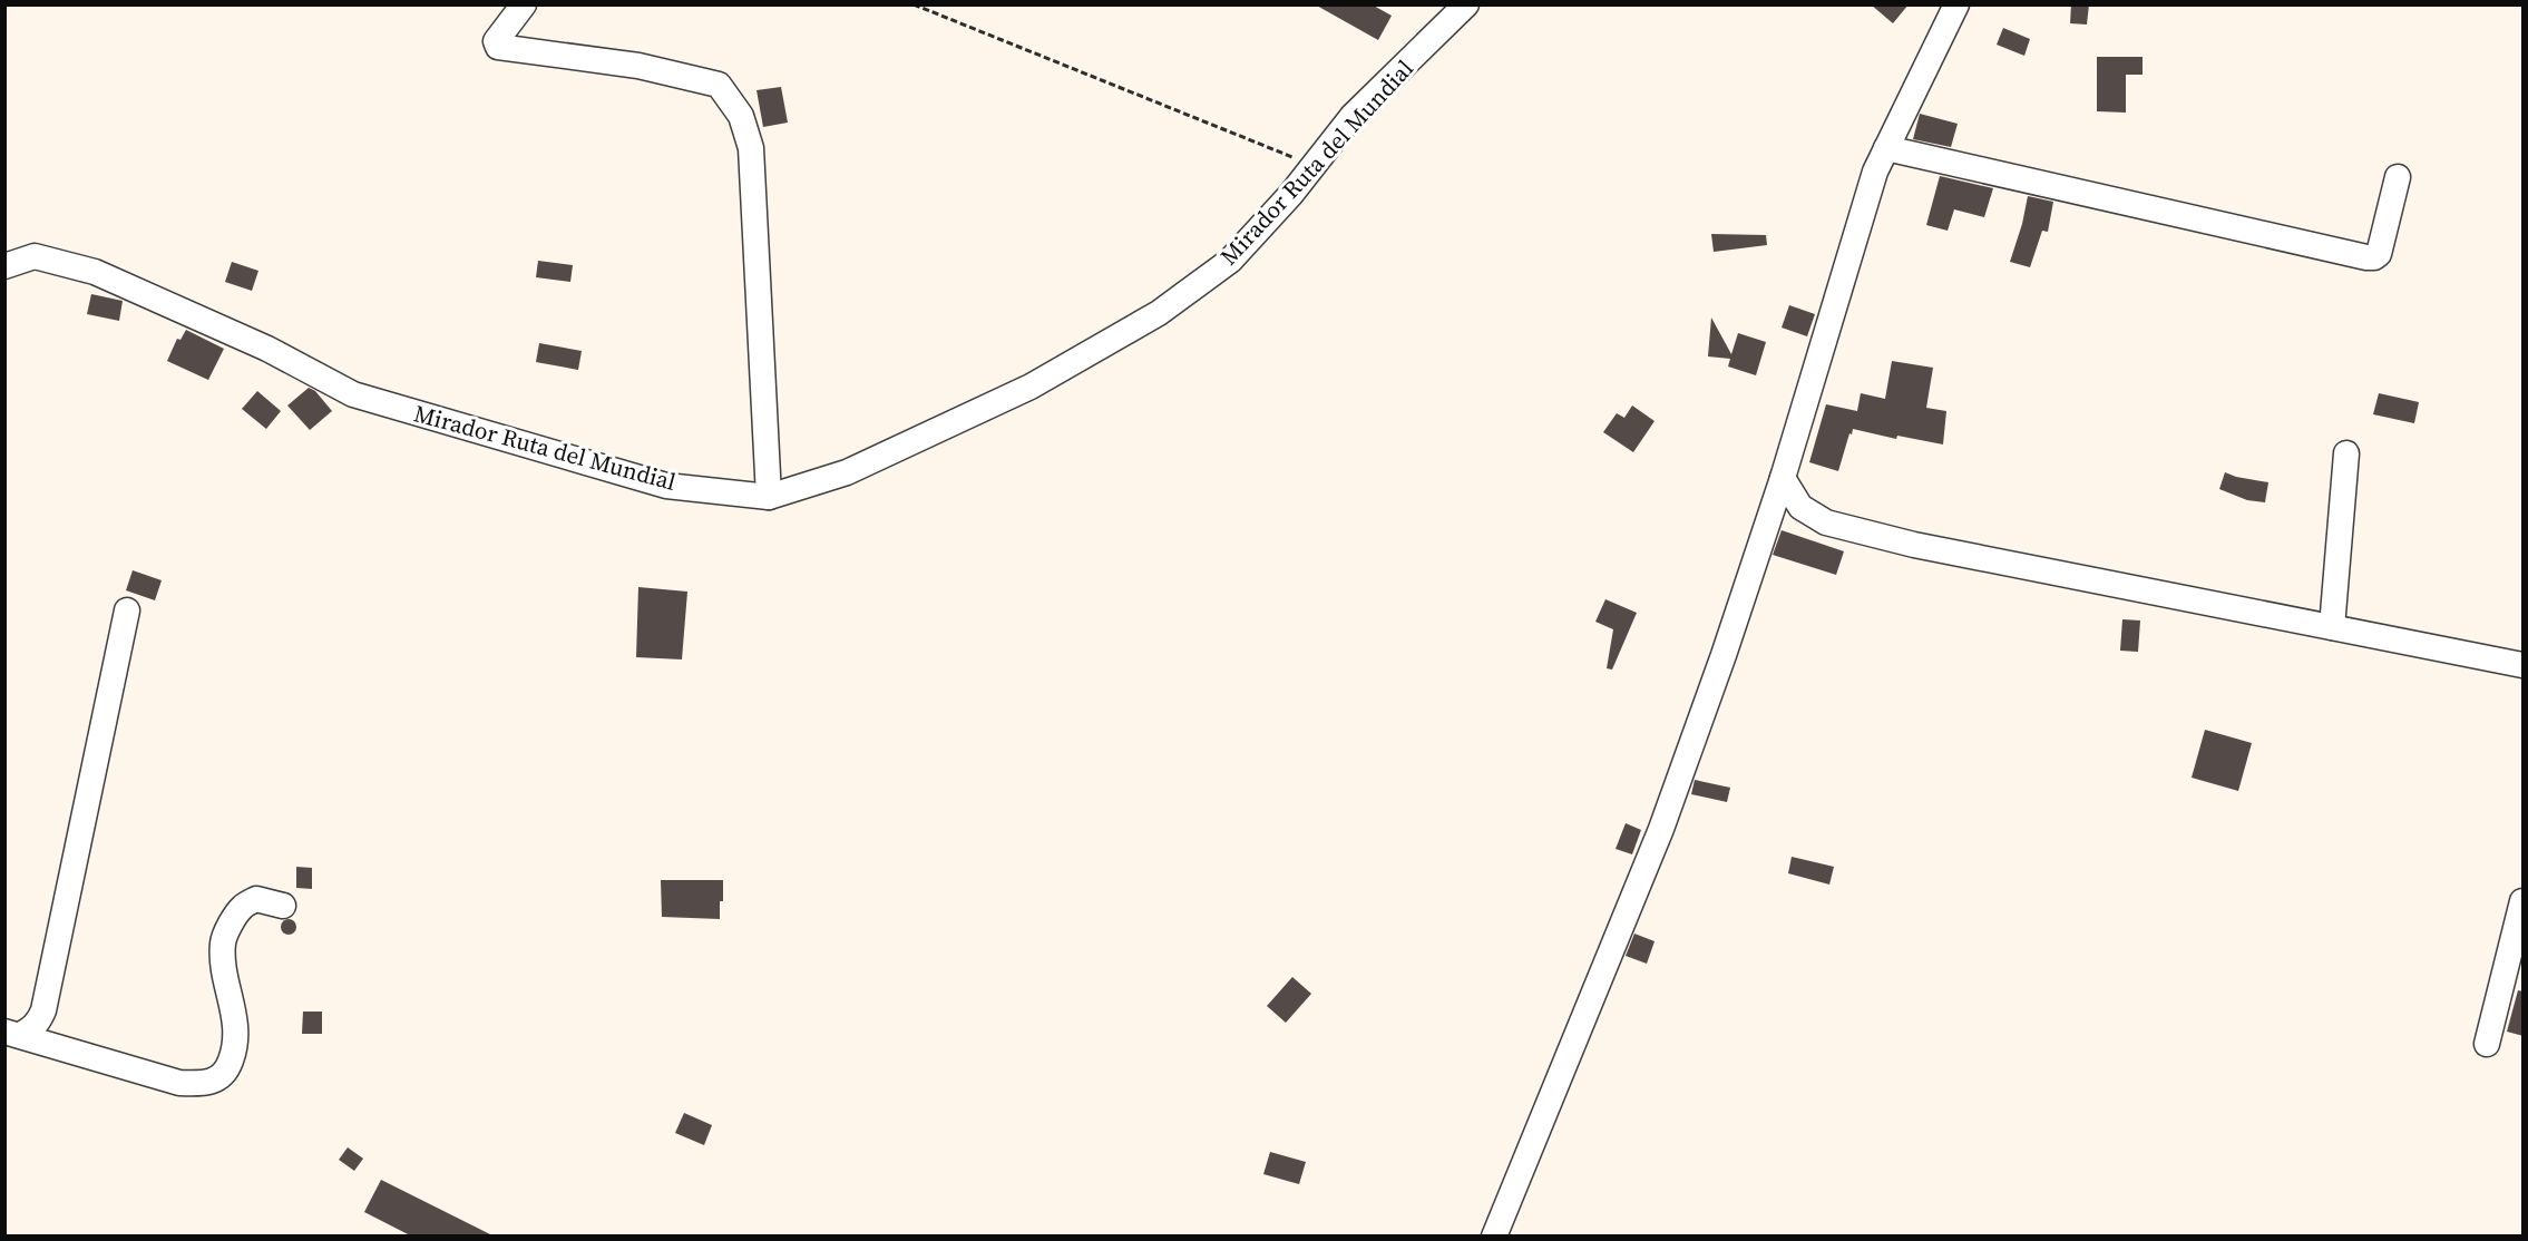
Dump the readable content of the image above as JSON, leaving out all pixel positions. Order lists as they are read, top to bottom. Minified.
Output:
{"streets":{"street":["Mirador Ruta del Mundial"]}}
